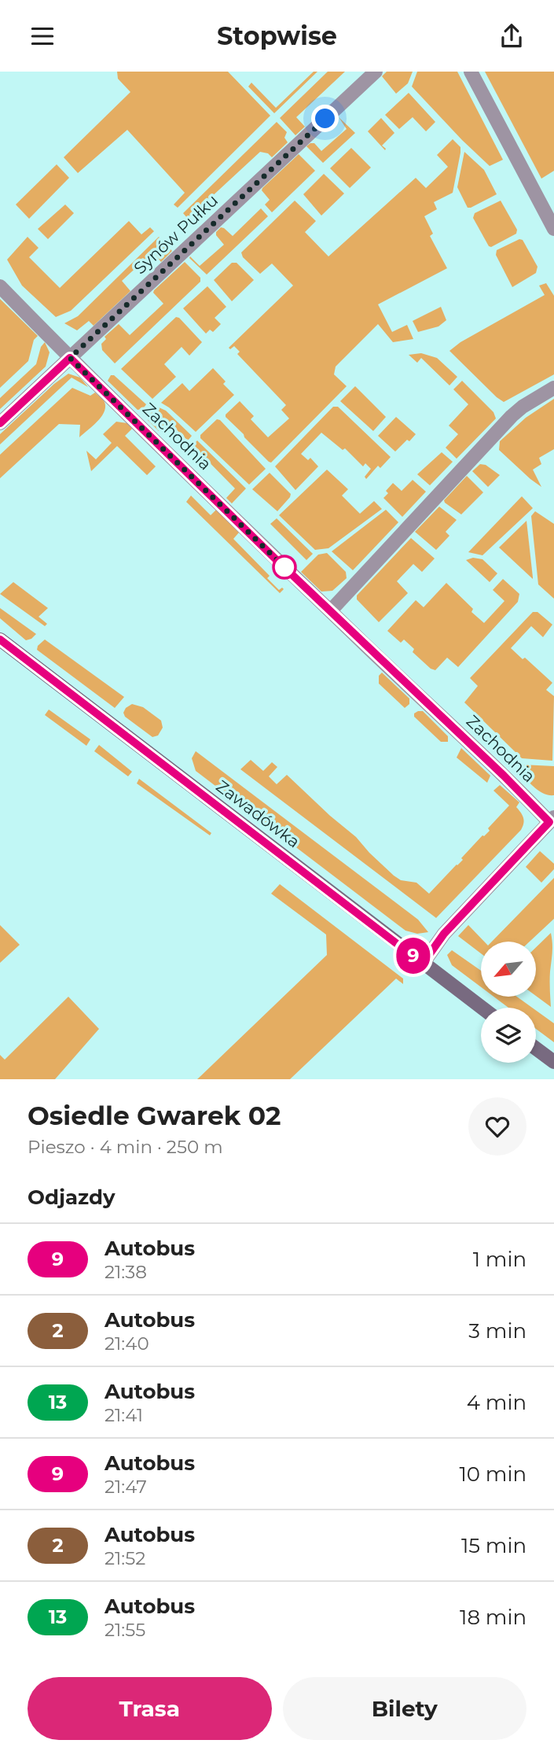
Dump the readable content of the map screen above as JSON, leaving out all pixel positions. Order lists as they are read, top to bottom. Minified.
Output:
{"streets":{"main road":["Zawadówka"],"street":["Synów Pułku","Zachodnia"]},"crossings":[["Synów Pułku","Zachodnia"]],"lines":["bus line 9"],"north":"bottom left","page":{"header":"Stopwise","on_map":"9","heading":[["Osiedle Gwarek 02","Pieszo · 4 min · 250 m"],"Odjazdy"],"list":[{"mark":"9","name":"Autobus","note":"21:38","value":"1 min"},{"mark":"2","name":"Autobus","note":"21:40","value":"3 min"},{"mark":"13","name":"Autobus","note":"21:41","value":"4 min"},{"mark":"9","name":"Autobus","note":"21:47","value":"10 min"},{"mark":"2","name":"Autobus","note":"21:52","value":"15 min"},{"mark":"13","name":"Autobus","note":"21:55","value":"18 min"}],"buttons":["Trasa","Bilety"]}}
